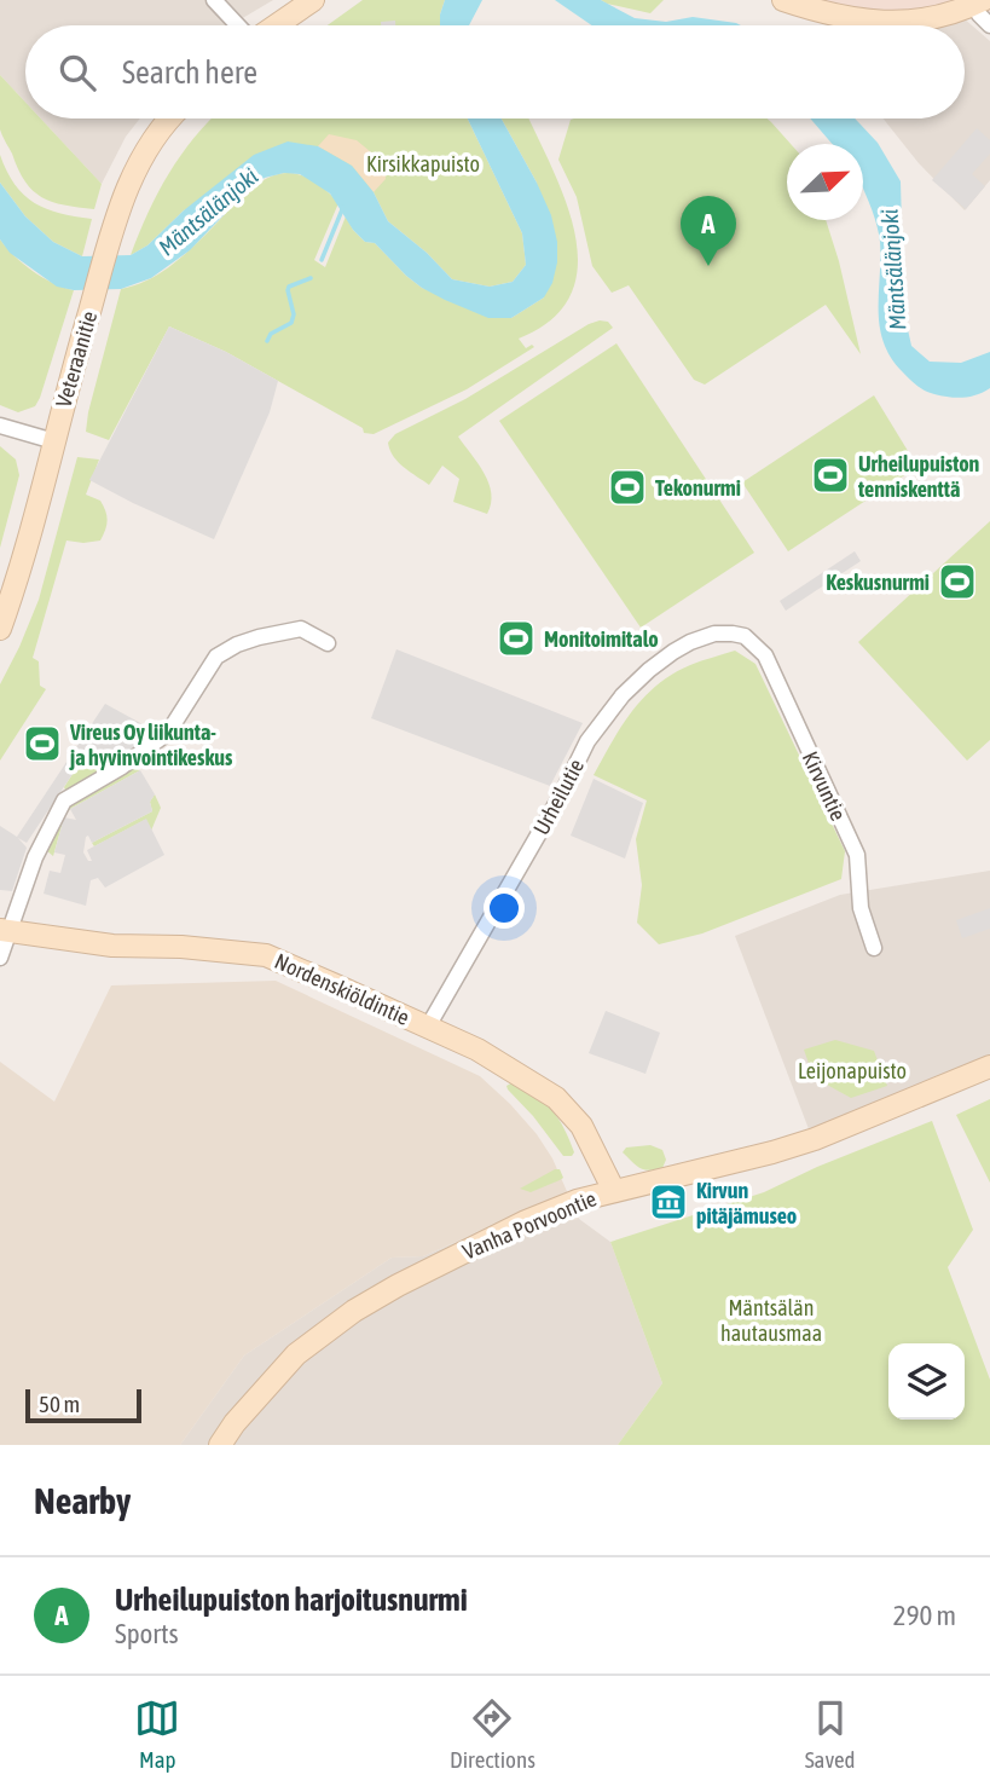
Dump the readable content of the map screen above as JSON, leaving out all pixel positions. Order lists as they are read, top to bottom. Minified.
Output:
{"streets":{"main road":["Veteraanitie","Nordenskiöldintie","Vanha Porvoontie"],"street":["Kirvuntie","Urheilutie"]},"crossings":[["Kirvuntie","Urheilutie"],["Urheilutie","Nordenskiöldintie"],["Nordenskiöldintie","Vanha Porvoontie"]],"water":["Mäntsälänjoki"],"parks":["Kirsikkapuisto","Leijonapuisto","Mäntsälän hautausmaa"],"places":{"sports":["Urheilupuiston tenniskenttä","Tekonurmi","Keskusnurmi","Monitoimitalo","Vireus Oy liikunta- ja hyvinvointikeskus"],"museum":["Kirvun pitäjämuseo"]},"scale_bar":"50 m","north":"top right","page":{"search":"Search here","pins":"A","scale":"50 m","heading":"Nearby","list":[{"mark":"A","name":"Urheilupuiston harjoitusnurmi","note":"Sports","value":"290 m"}],"nav":["Map","Directions","Saved"]}}
